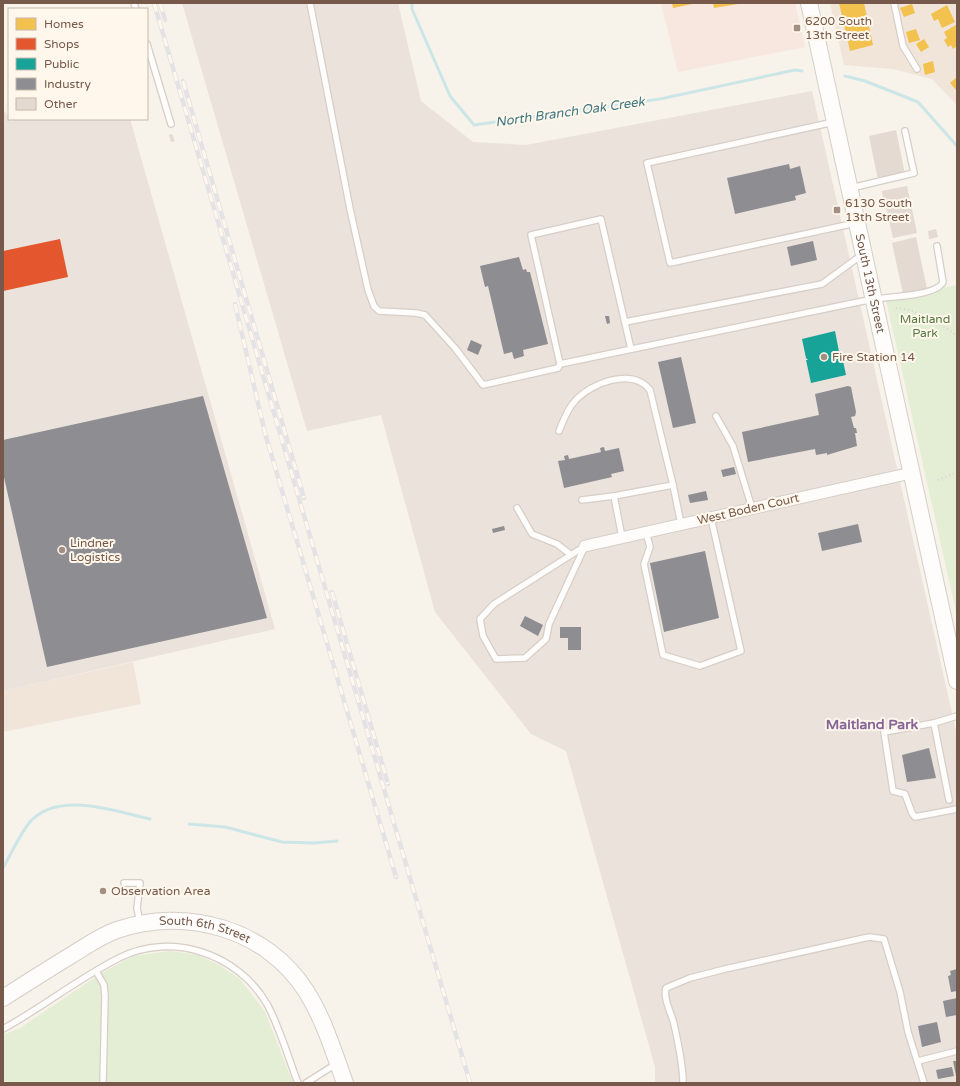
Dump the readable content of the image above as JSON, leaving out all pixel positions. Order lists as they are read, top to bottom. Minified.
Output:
{"streets":{"street":["South 13th Street","West Boden Court","South 6th Street"]},"crossings":[["South 13th Street","West Boden Court"]],"districts":["Maitland Park"],"water":["North Branch Oak Creek"],"parks":["Maitland Park"],"places":{"transit":["6200 South 13th Street","6130 South 13th Street"],"other":["Fire Station 14","Lindner Logistics","Observation Area"]},"legend":["Homes","Shops","Public","Industry","Other"]}
